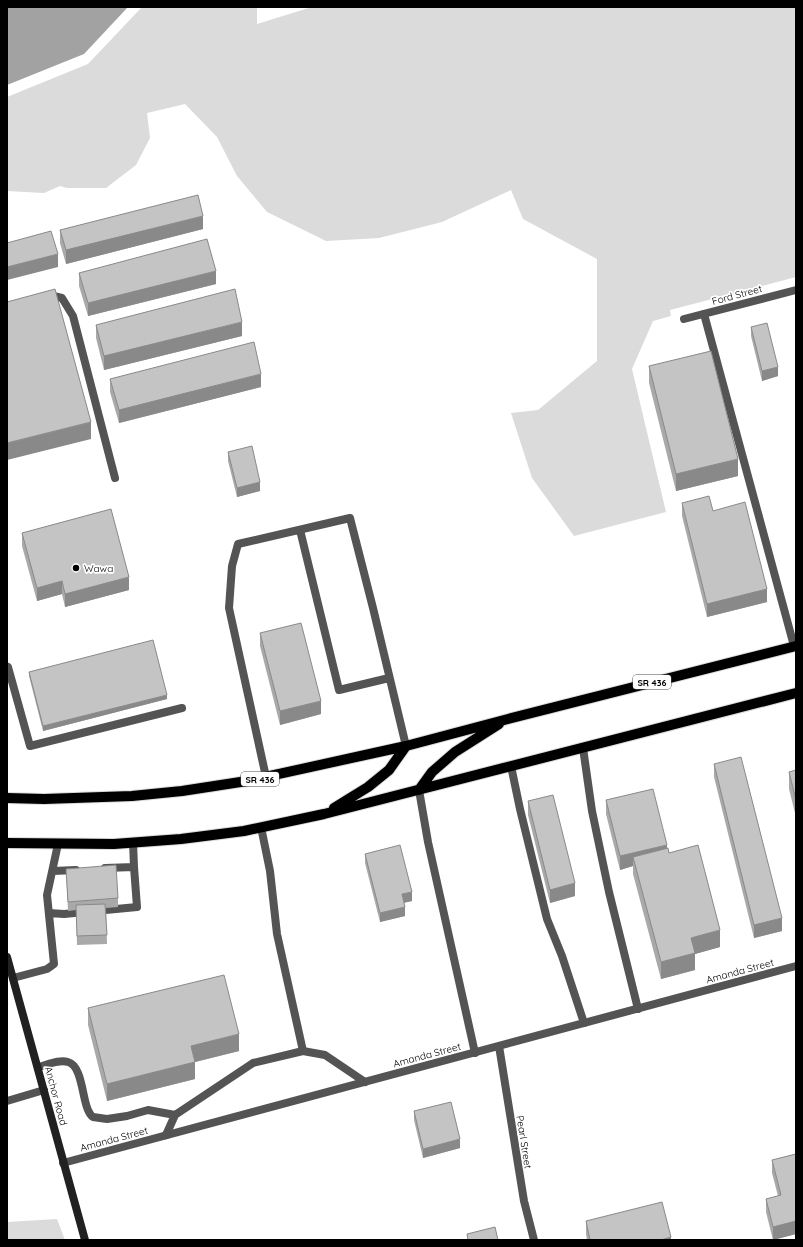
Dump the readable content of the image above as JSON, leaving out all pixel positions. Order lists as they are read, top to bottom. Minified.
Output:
{"streets":{"main road":["SR 436"],"street":["Ford Street","Amanda Street","Anchor Road","Pearl Street"]},"crossings":[["Amanda Street","Anchor Road"],["Amanda Street","Pearl Street"]],"places":["Wawa"]}
